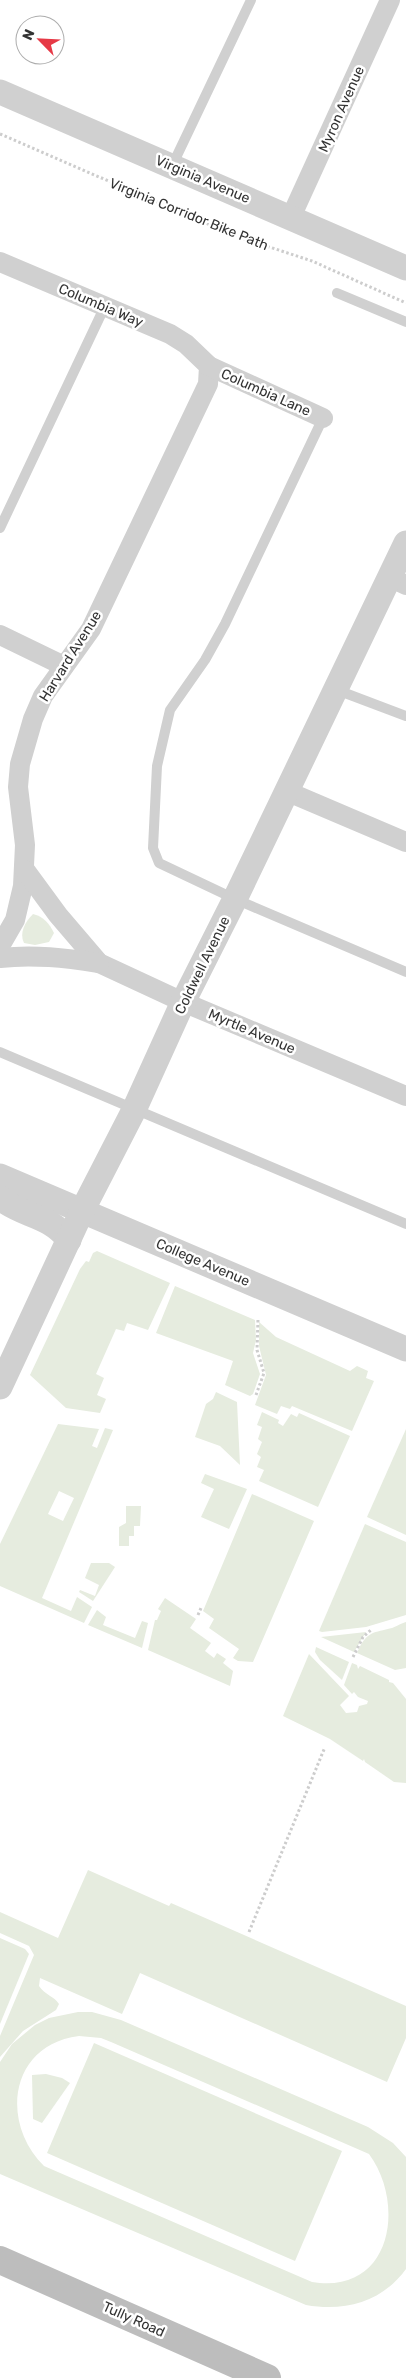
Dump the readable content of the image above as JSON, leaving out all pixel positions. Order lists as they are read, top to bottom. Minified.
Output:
{"streets":{"main road":["Tully Road"],"street":["Myron Avenue","Virginia Avenue","Columbia Way","Columbia Lane","Harvard Avenue","Coldwell Avenue","Myrtle Avenue","College Avenue"],"path":["Virginia Corridor Bike Path"]},"crossings":[["Myron Avenue","Virginia Avenue"],["Columbia Way","Columbia Lane"],["Columbia Way","Harvard Avenue"],["Columbia Lane","Harvard Avenue"],["Harvard Avenue","Myrtle Avenue"],["Coldwell Avenue","Myrtle Avenue"],["Coldwell Avenue","College Avenue"]],"north":"top left"}
